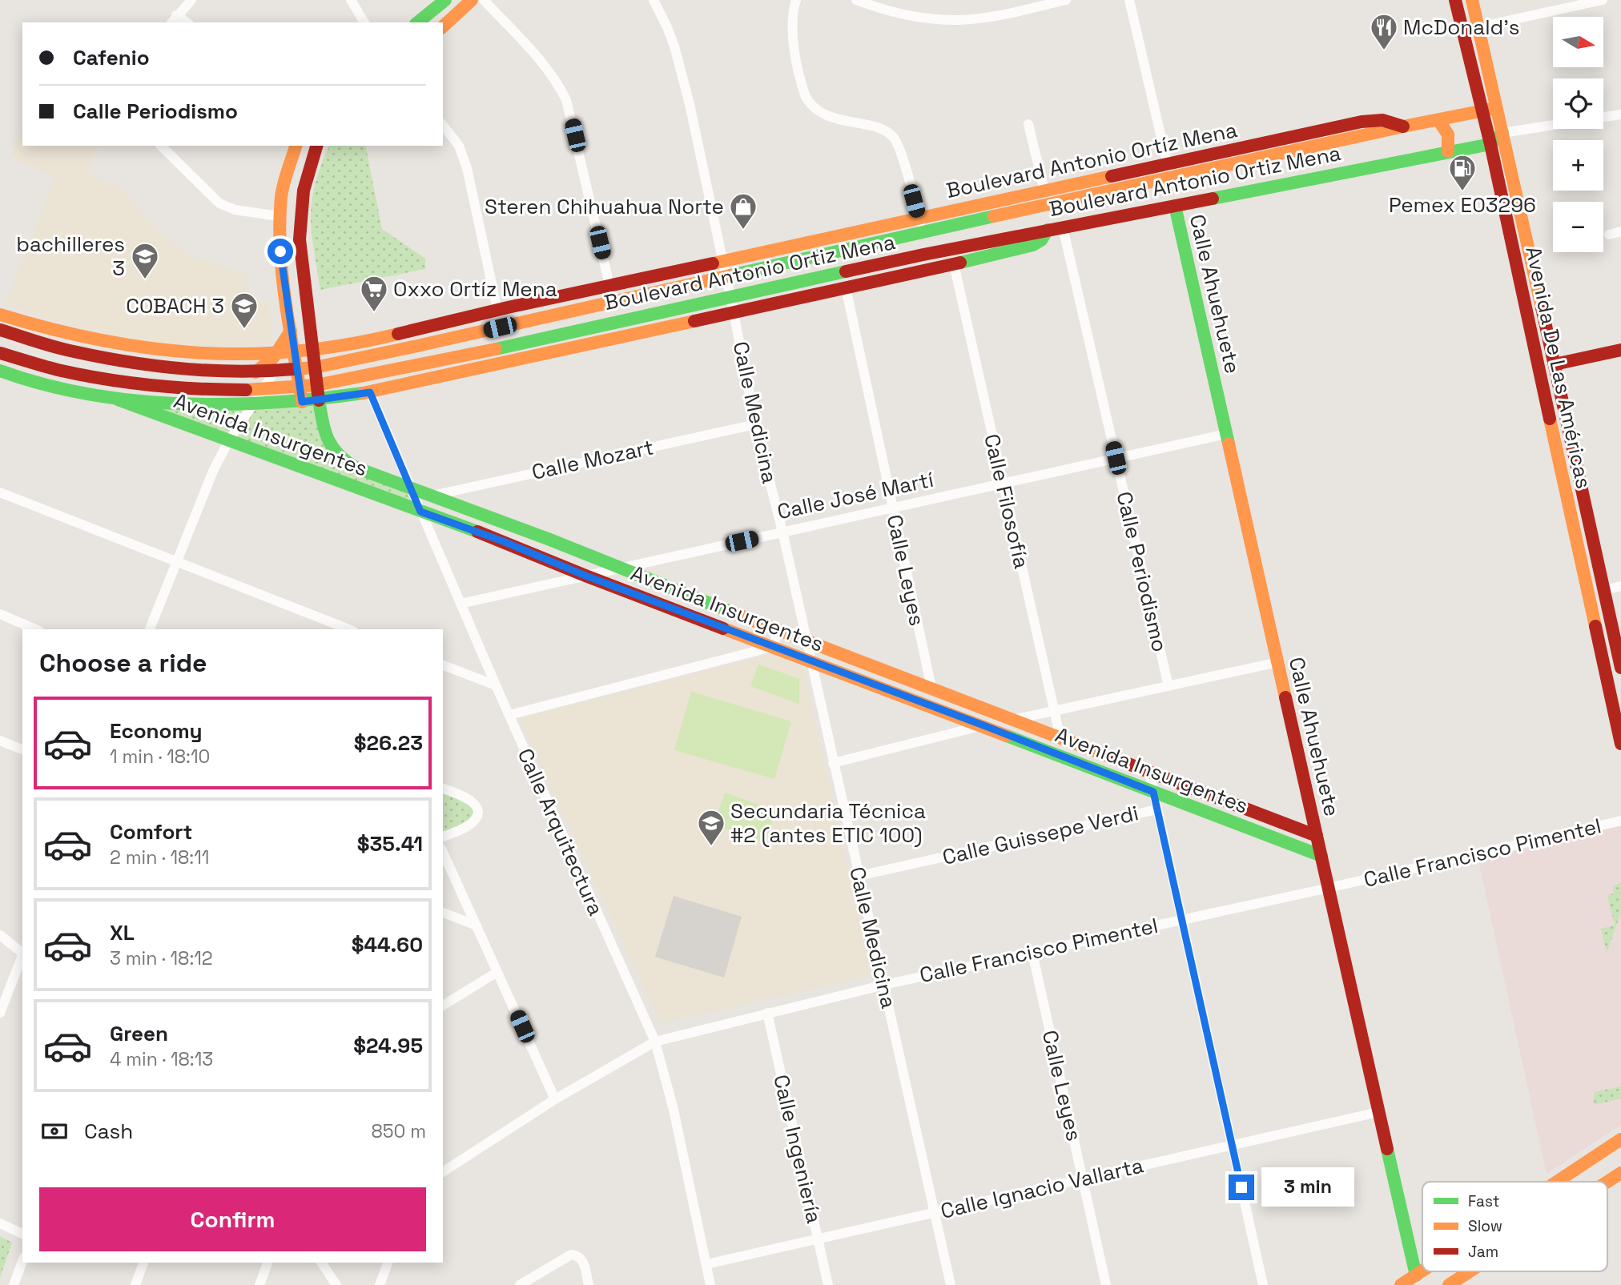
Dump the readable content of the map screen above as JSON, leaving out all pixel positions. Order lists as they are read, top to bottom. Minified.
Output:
{"streets":{"street":["Boulevard Antonio Ortíz Mena","Boulevard Antonio Ortiz Mena","Calle Ahuehuete","Avenida De Las Américas","Calle Medicina","Avenida Insurgentes","Calle Mozart","Calle José Martí","Calle Filosofía","Calle Leyes","Calle Periodismo","Calle Arquitectura","Calle Guissepe Verdi","Calle Francisco Pimentel","Calle Ingeniería","Calle Ignacio Vallarta"]},"crossings":[["Boulevard Antonio Ortíz Mena","Boulevard Antonio Ortiz Mena"],["Boulevard Antonio Ortíz Mena","Calle Medicina"],["Boulevard Antonio Ortíz Mena","Avenida Insurgentes"],["Boulevard Antonio Ortiz Mena","Calle Ahuehuete"],["Boulevard Antonio Ortiz Mena","Avenida De Las Américas"],["Boulevard Antonio Ortiz Mena","Calle Medicina"],["Boulevard Antonio Ortiz Mena","Avenida Insurgentes"],["Boulevard Antonio Ortiz Mena","Calle Periodismo"],["Calle Ahuehuete","Avenida Insurgentes"],["Calle Ahuehuete","Calle José Martí"],["Calle Ahuehuete","Calle Francisco Pimentel"],["Calle Ahuehuete","Calle Ignacio Vallarta"],["Calle Medicina","Avenida Insurgentes"],["Calle Medicina","Calle Mozart"],["Calle Medicina","Calle José Martí"],["Calle Medicina","Calle Guissepe Verdi"],["Calle Medicina","Calle Francisco Pimentel"],["Calle Medicina","Calle Ignacio Vallarta"],["Avenida Insurgentes","Calle Mozart"],["Avenida Insurgentes","Calle José Martí"],["Avenida Insurgentes","Calle Filosofía"],["Avenida Insurgentes","Calle Leyes"],["Avenida Insurgentes","Calle Arquitectura"],["Calle José Martí","Calle Filosofía"],["Calle José Martí","Calle Leyes"],["Calle José Martí","Calle Periodismo"],["Calle José Martí","Calle Arquitectura"],["Calle Leyes","Calle Francisco Pimentel"],["Calle Leyes","Calle Ignacio Vallarta"],["Calle Arquitectura","Calle Francisco Pimentel"],["Calle Arquitectura","Calle Ignacio Vallarta"],["Calle Francisco Pimentel","Calle Ingeniería"],["Calle Ingeniería","Calle Ignacio Vallarta"]],"places":{"restaurant":["McDonald's"],"fuel station":["Pemex E03296"],"shop":["Steren Chihuahua Norte"],"school or university":["bachilleres 3","COBACH 3","Secundaria Técnica #2 (antes ETIC 100)"],"supermarket":["Oxxo Ortíz Mena"]},"legend":["Fast","Slow","Jam"],"north":"right","page":{"map_buttons":["+","−"],"banner":["Cafenio","Calle Periodismo"],"heading":"Choose a ride","list":[{"name":"Economy","note":"1 min · 18:10","value":"$26.23"},{"name":"Comfort","note":"2 min · 18:11","value":"$35.41"},{"name":"XL","note":"3 min · 18:12","value":"$44.60"},{"name":"Green","note":"4 min · 18:13","value":"$24.95"}],"pay":["Cash","850 m"],"bubble":"3 min","buttons":"Confirm"}}
